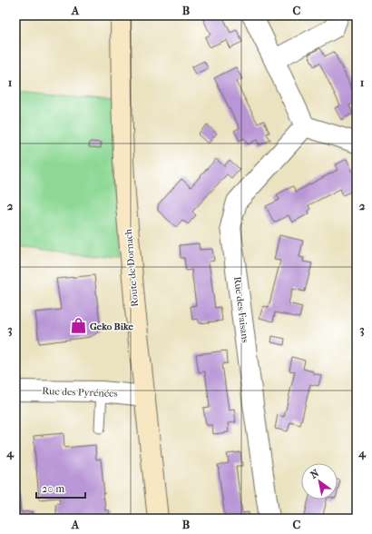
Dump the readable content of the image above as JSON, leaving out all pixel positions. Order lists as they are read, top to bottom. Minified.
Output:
{"streets":{"main road":["Route de Dornach"],"street":["Rue des Faisans","Rue des Pyrénées"]},"crossings":[["Route de Dornach","Rue des Pyrénées"]],"places":{"shop":["Geko Bike"]},"scale_bar":"20 m","north":"top left","grid":{"columns":["A","B","C"],"rows":["1","2","3","4"]}}
